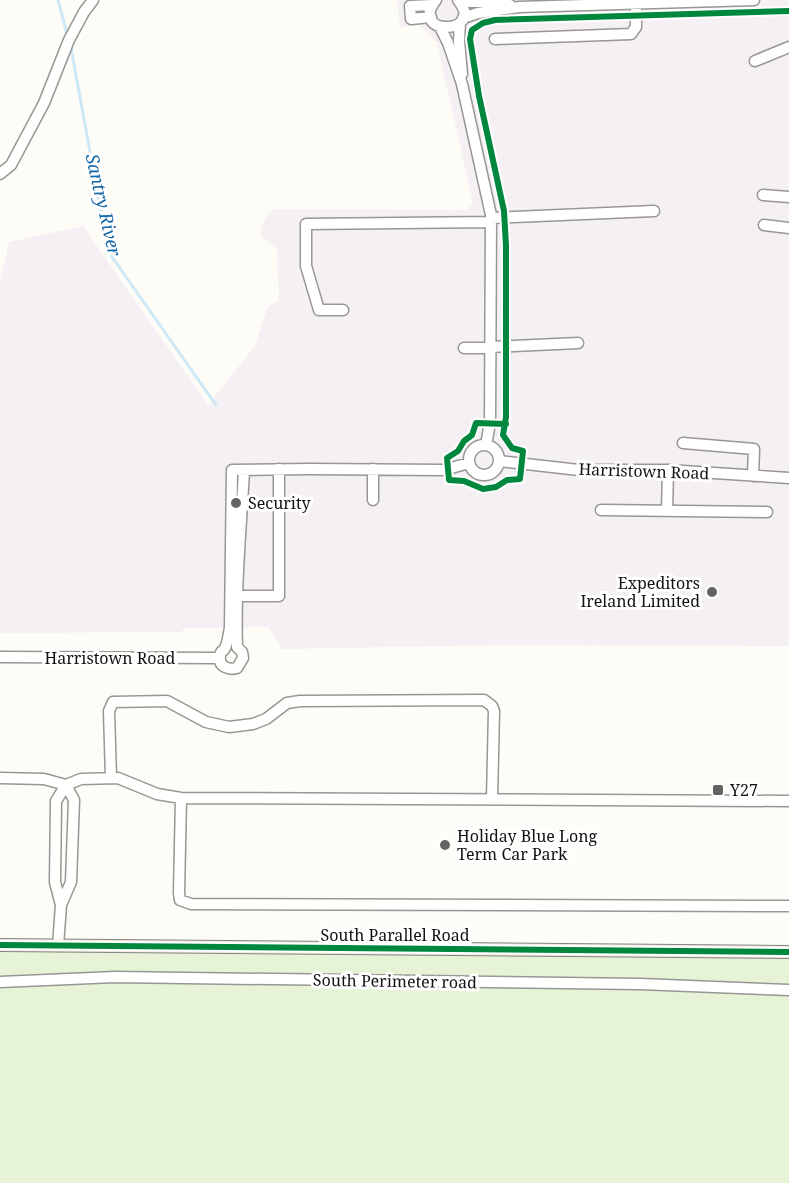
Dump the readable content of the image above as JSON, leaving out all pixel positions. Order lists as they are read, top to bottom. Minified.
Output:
{"streets":{"main road":["South Parallel Road"],"street":["Harristown Road","South Perimeter road"]},"water":["Santry River"],"places":{"other":["Security","Expeditors Ireland Limited","Holiday Blue Long Term Car Park"],"transit":["Y27"]}}
